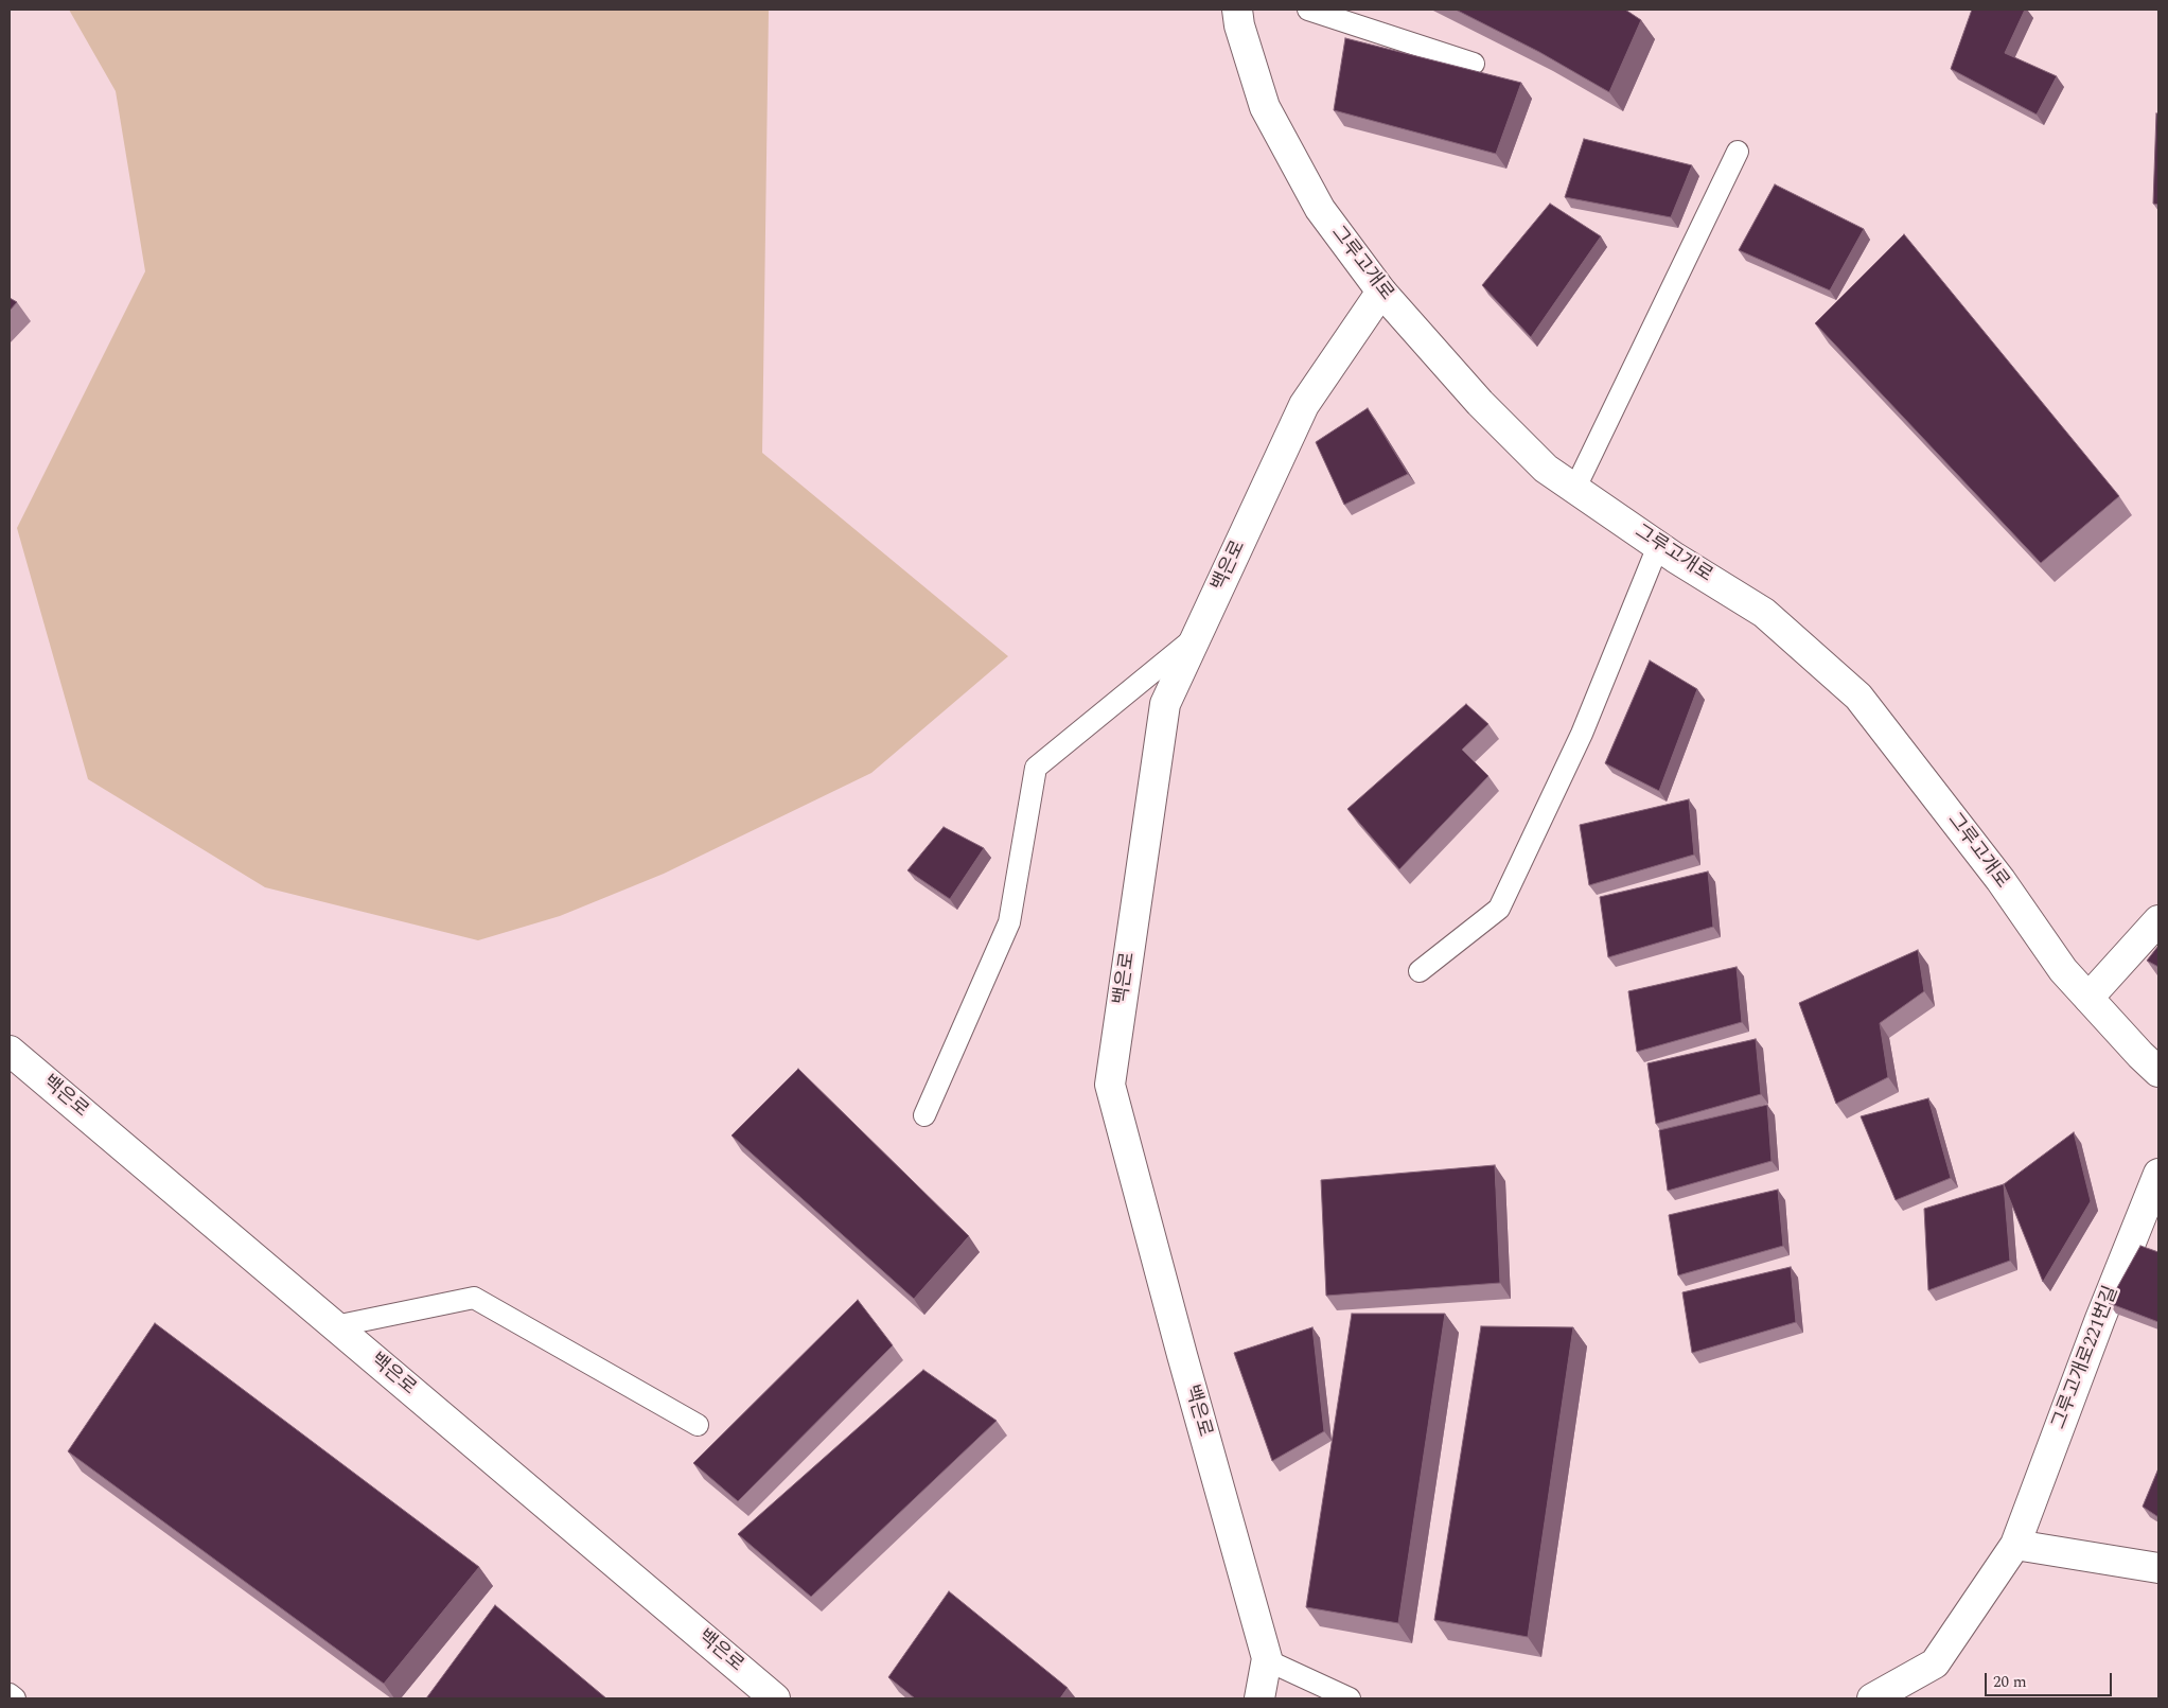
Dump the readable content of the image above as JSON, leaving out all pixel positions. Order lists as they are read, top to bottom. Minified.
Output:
{"streets":{"street":["그루고개로","백은로","그루고개로221번길"]},"crossings":[["그루고개로","백은로"]],"scale_bar":"20 m"}
